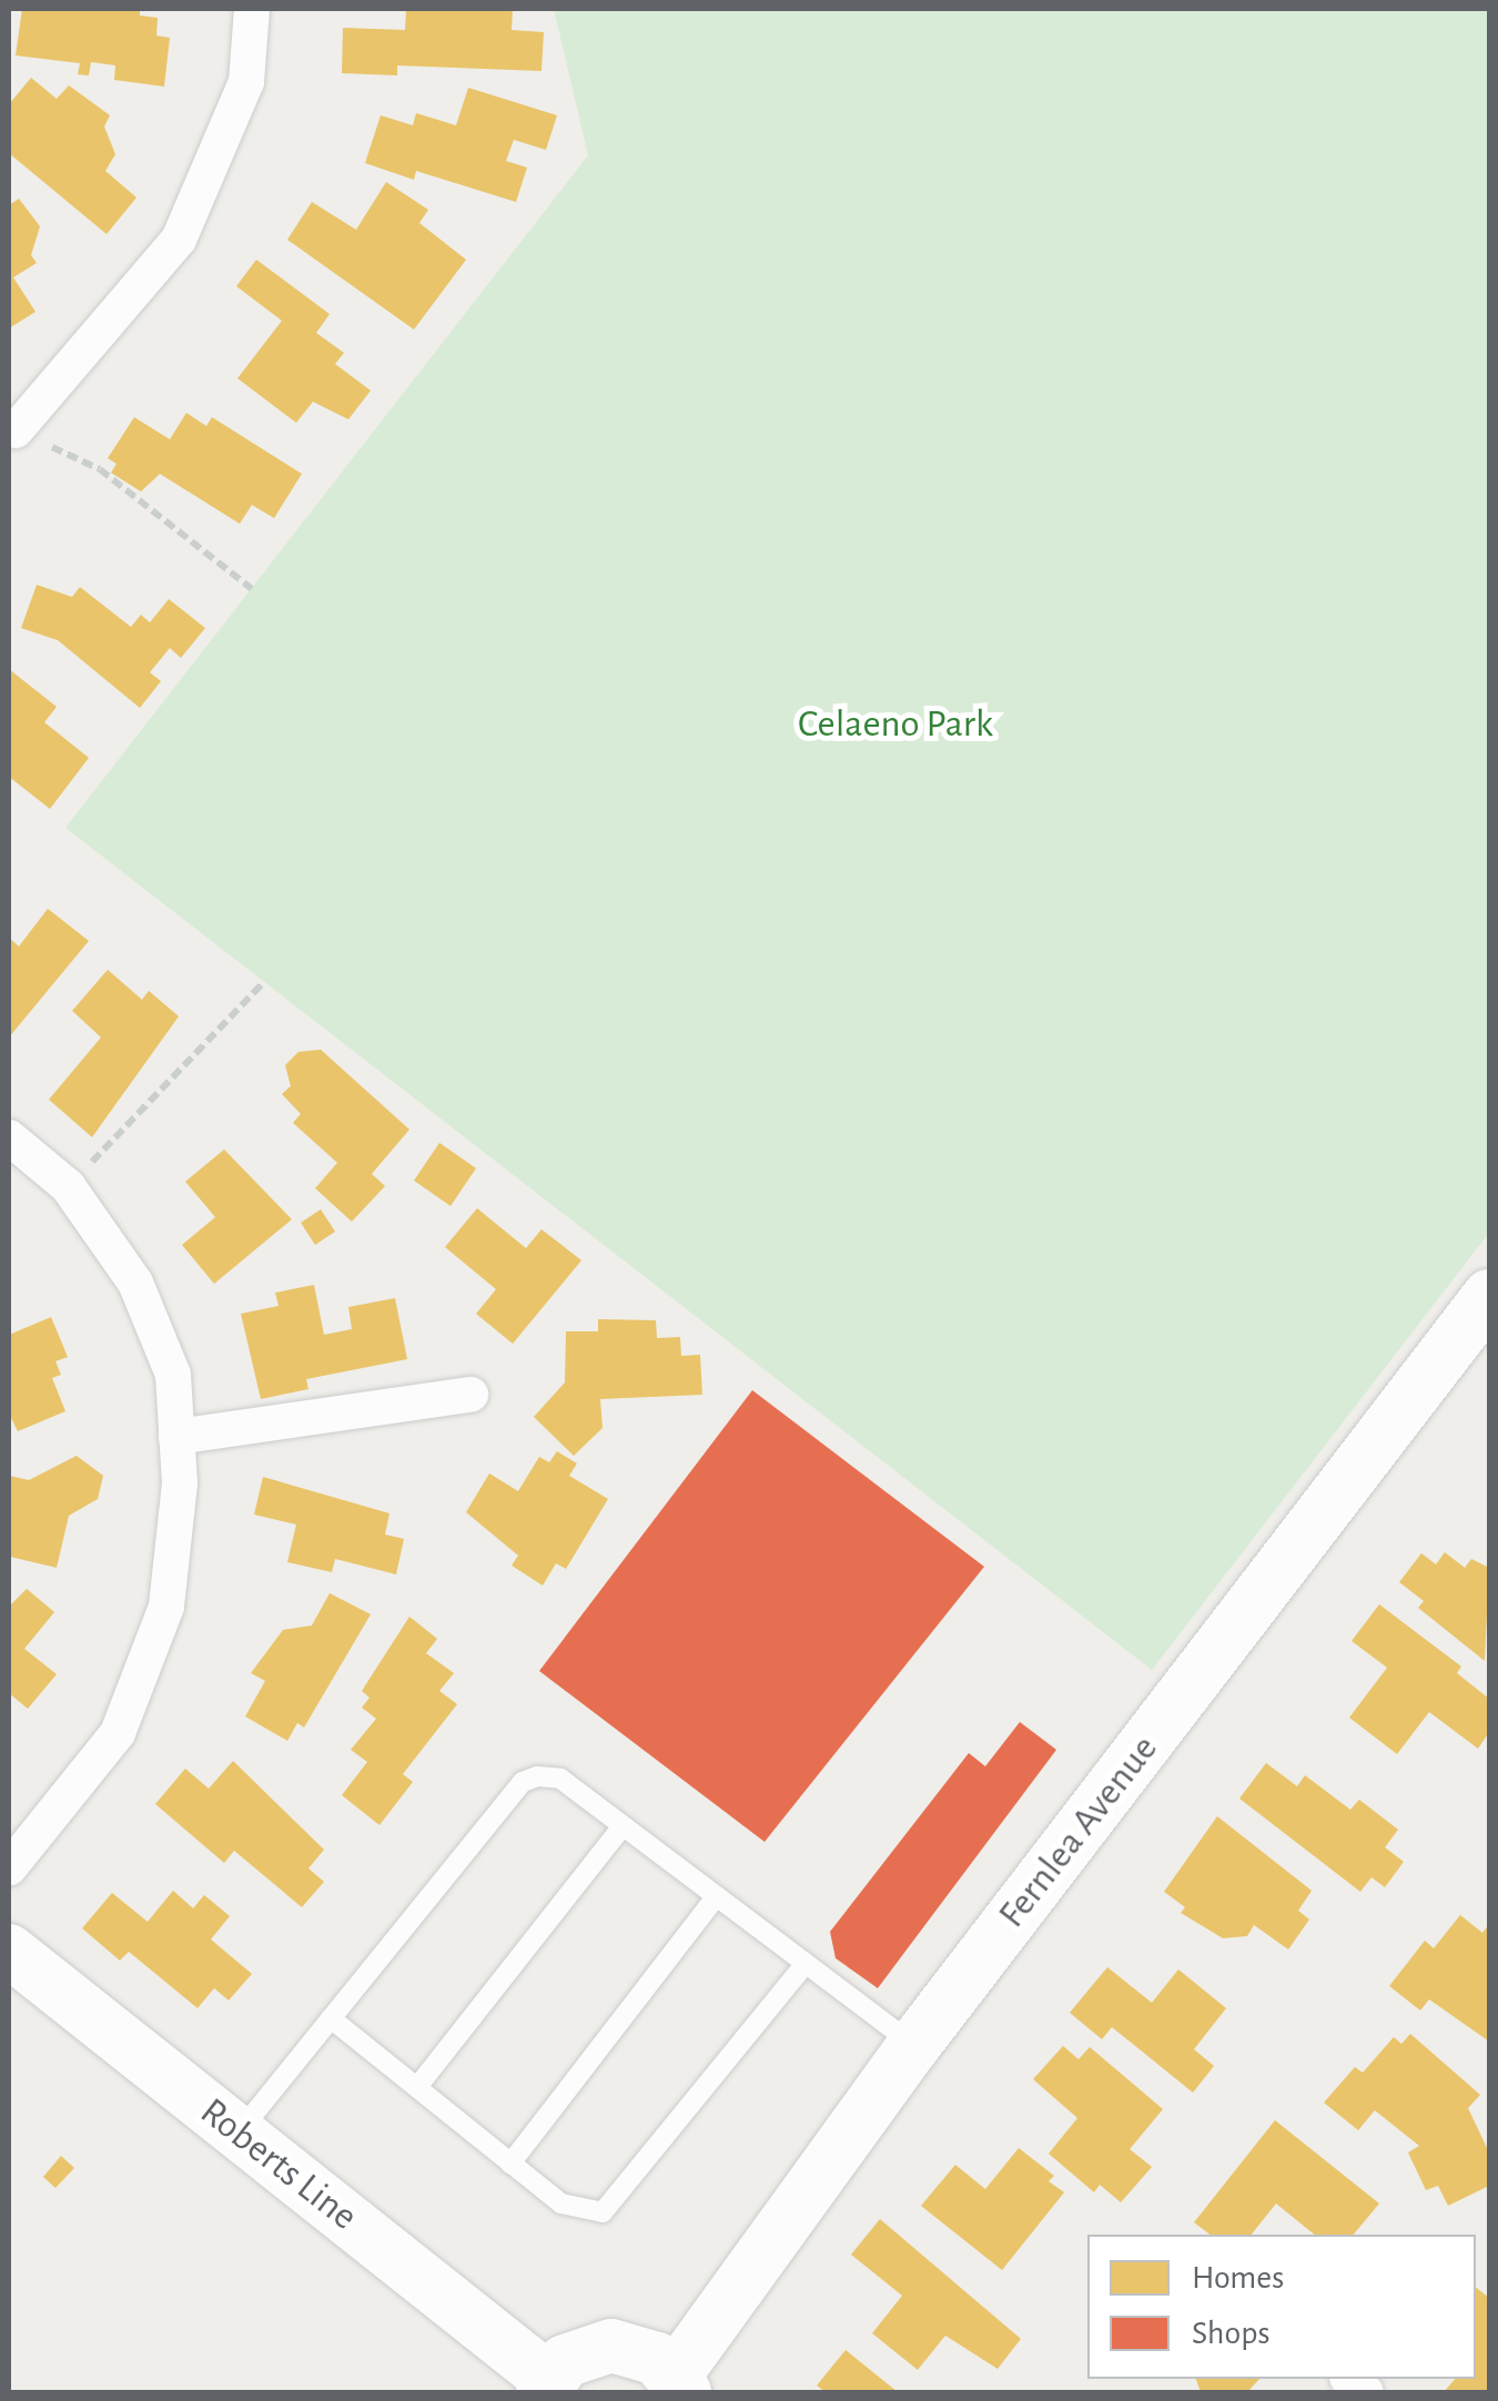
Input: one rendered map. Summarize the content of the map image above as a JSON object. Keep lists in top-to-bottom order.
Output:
{
  "streets": {
    "street": ["Fernlea Avenue", "Roberts Line"]
  },
  "parks": ["Celaeno Park"],
  "legend": ["Homes", "Shops"]
}
